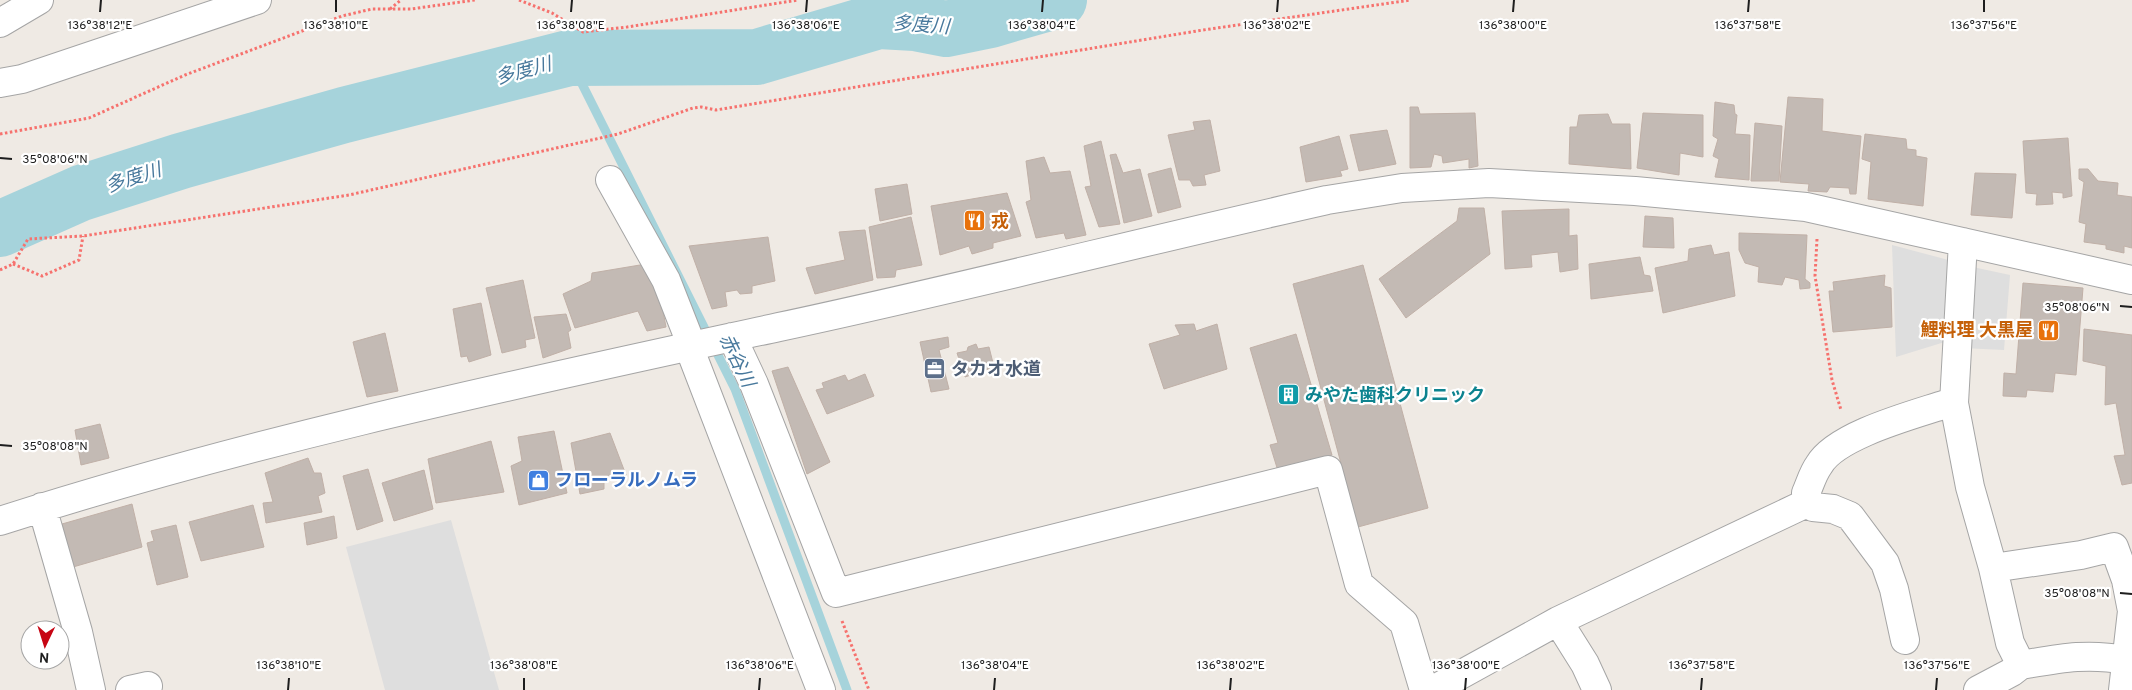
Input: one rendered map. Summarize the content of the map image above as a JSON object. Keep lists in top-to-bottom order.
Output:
{
  "water": ["多度川", "赤谷川"],
  "places": {
    "restaurant": ["戎", "鯉料理 大黒屋"],
    "office": ["タカオ水道"],
    "building": ["みやた歯科クリニック"],
    "shop": ["フローラルノムラ"]
  },
  "north": "bottom",
  "coordinates": [
    "136°38'12\"E",
    "136°38'10\"E",
    "136°38'08\"E",
    "136°38'06\"E",
    "136°38'04\"E",
    "136°38'02\"E",
    "136°38'00\"E",
    "136°37'58\"E",
    "136°37'56\"E",
    "35°08'06\"N",
    "35°08'08\"N"
  ]
}
